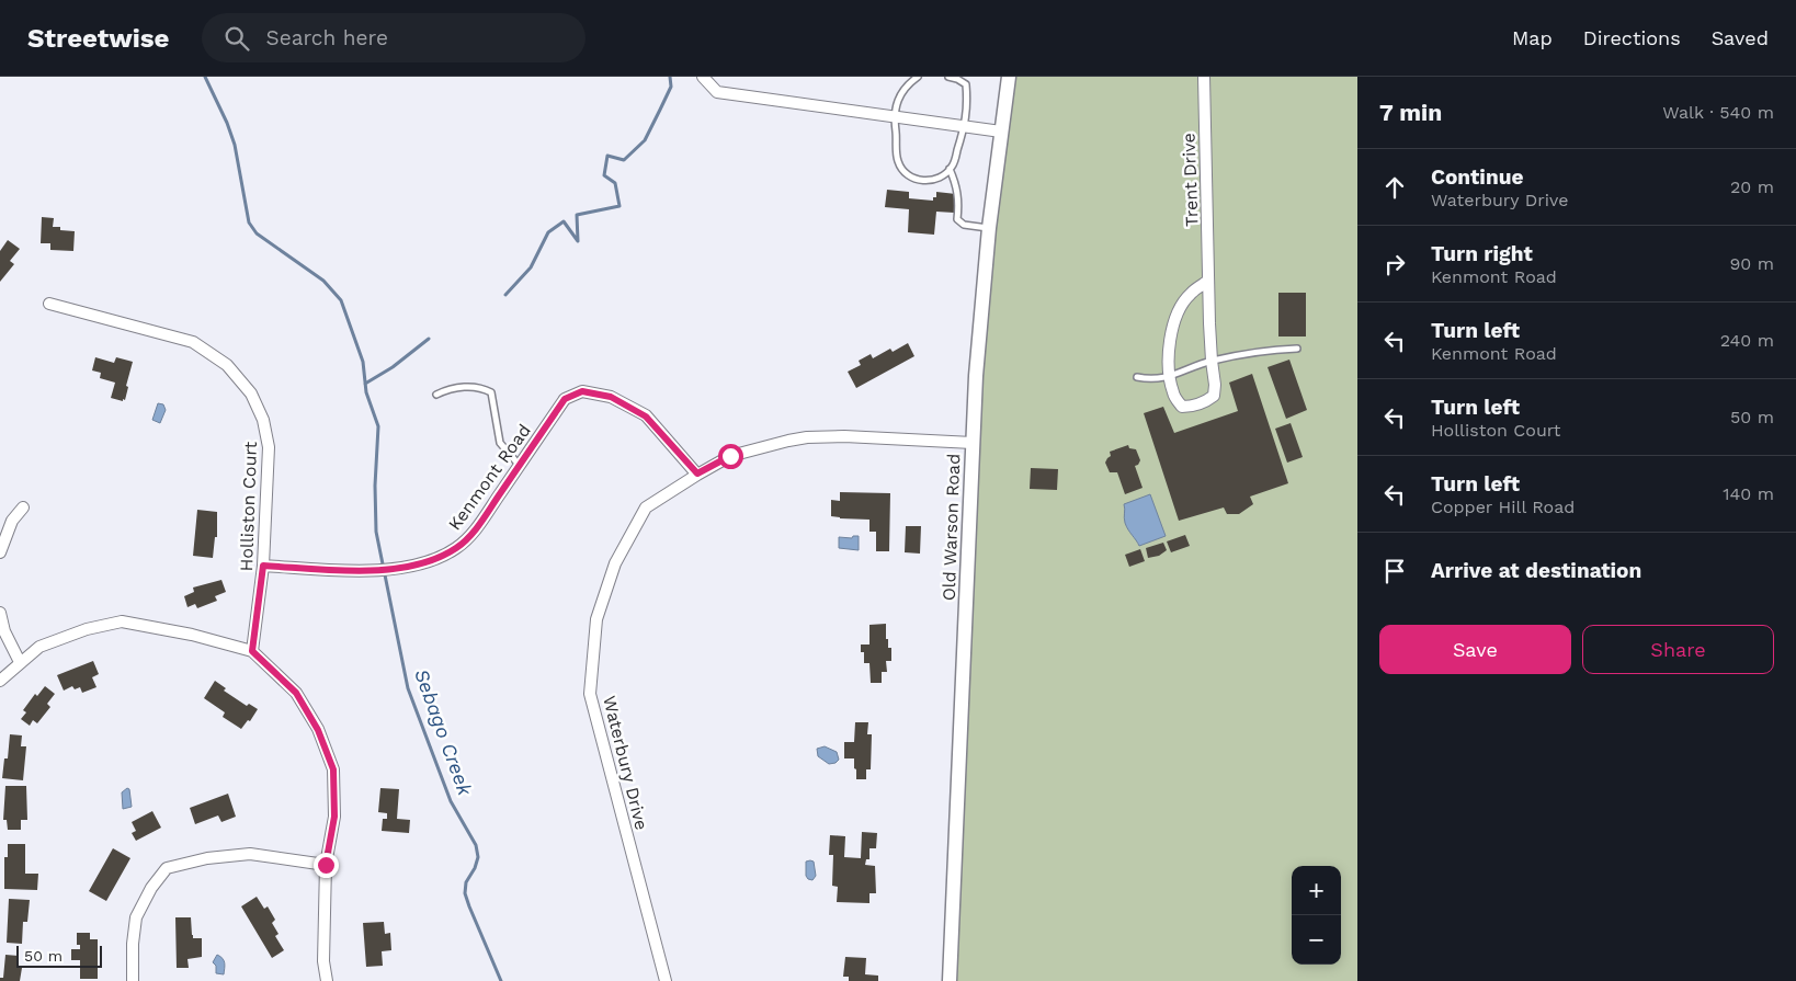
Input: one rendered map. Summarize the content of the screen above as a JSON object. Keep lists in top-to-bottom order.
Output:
{
  "streets": {
    "street": [
      "Trent Drive",
      "Kenmont Road",
      "Holliston Court",
      "Old Warson Road",
      "Waterbury Drive"
    ]
  },
  "crossings": [
    ["Kenmont Road", "Holliston Court"],
    ["Kenmont Road", "Waterbury Drive"],
    ["Old Warson Road", "Waterbury Drive"]
  ],
  "water": ["Sebago Creek"],
  "scale_bar": "50 m",
  "page": {
    "header": "Streetwise",
    "search": "Search here",
    "nav": ["Map", "Directions", "Saved"],
    "heading": ["7 min", "Walk · 540 m"],
    "list": [
      ["Continue", "Waterbury Drive", "20 m"],
      ["Turn right", "Kenmont Road", "90 m"],
      ["Turn left", "Kenmont Road", "240 m"],
      ["Turn left", "Holliston Court", "50 m"],
      ["Turn left", "Copper Hill Road", "140 m"],
      "Arrive at destination"
    ],
    "buttons": ["Save", "Share"],
    "map_buttons": ["+", "−"],
    "scale": "50 m"
  }
}
